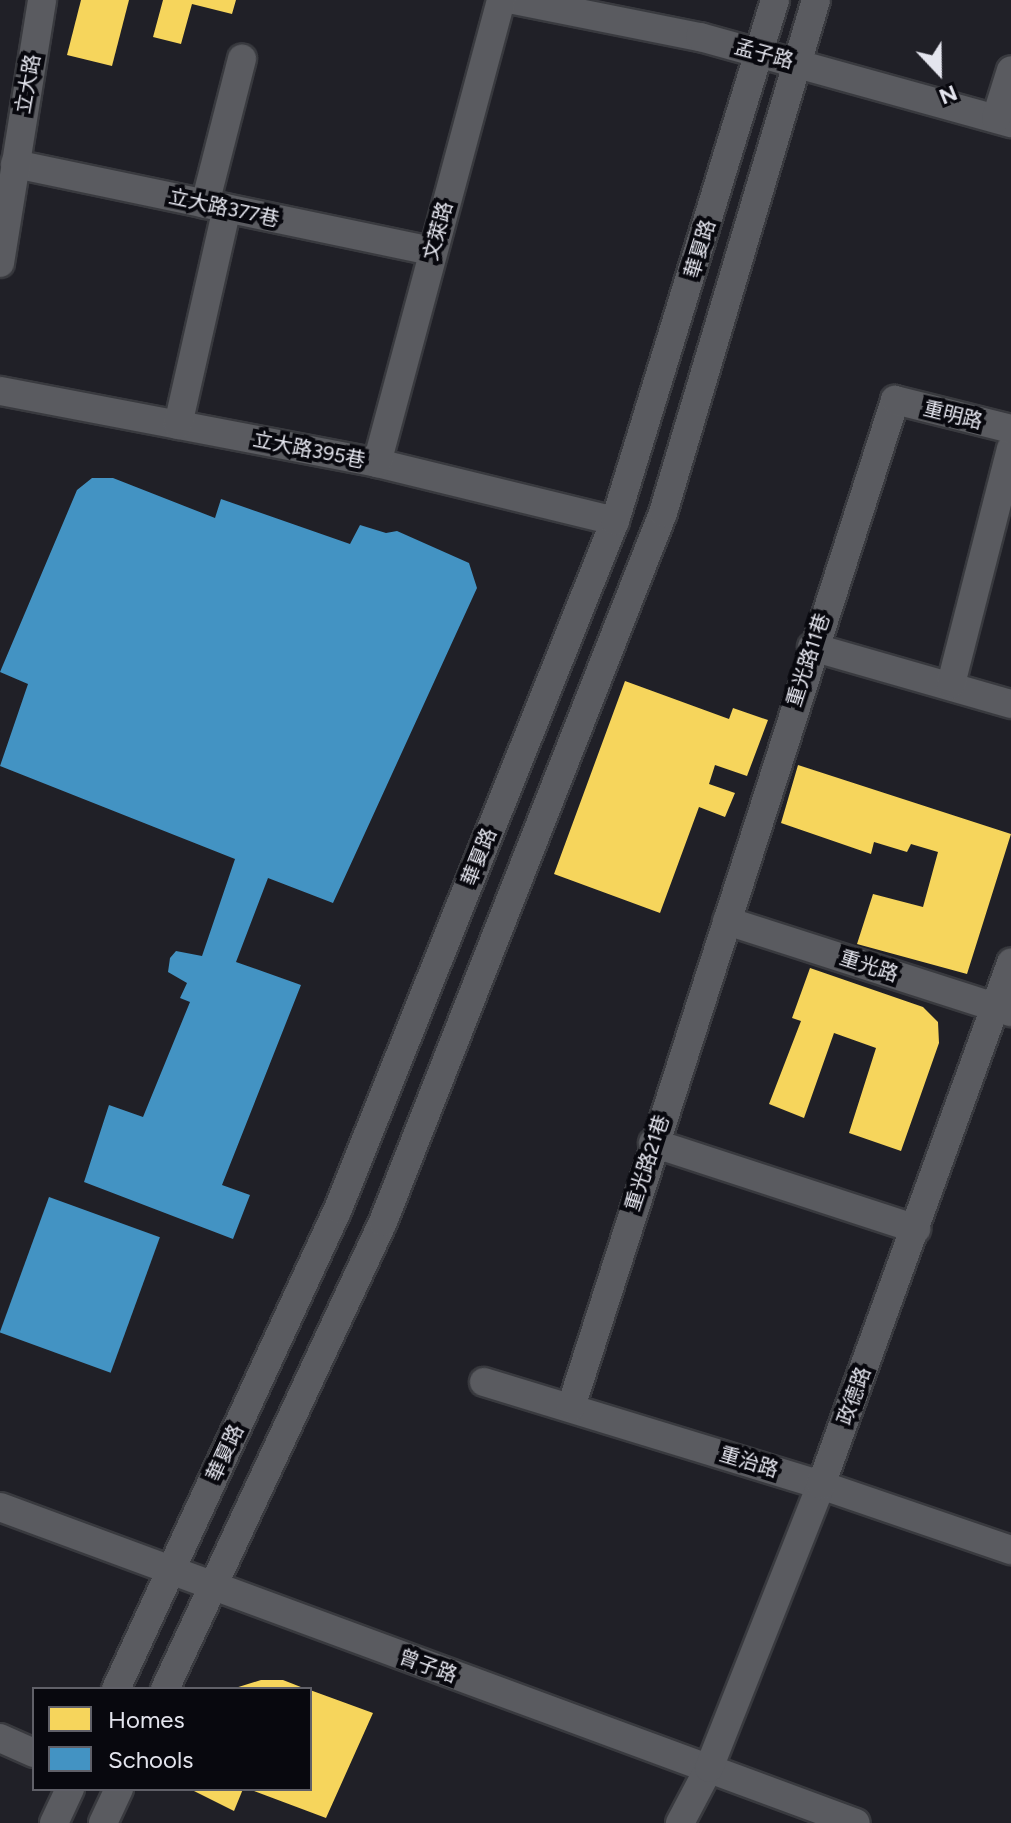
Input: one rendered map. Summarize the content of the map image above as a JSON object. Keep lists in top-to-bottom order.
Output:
{
  "streets": {
    "street": [
      "孟子路",
      "立大路",
      "立大路377巷",
      "文萊路",
      "華夏路",
      "重明路",
      "立大路395巷",
      "重光路11巷",
      "重光路",
      "重光路21巷",
      "政德路",
      "重治路",
      "曾子路"
    ]
  },
  "crossings": [
    ["孟子路", "華夏路"],
    ["立大路", "立大路377巷"],
    ["立大路377巷", "文萊路"],
    ["文萊路", "立大路395巷"],
    ["華夏路", "立大路395巷"],
    ["華夏路", "曾子路"],
    ["重明路", "重光路11巷"],
    ["重光路11巷", "重光路"],
    ["重光路11巷", "重光路21巷"],
    ["重光路", "重光路21巷"],
    ["重光路", "政德路"],
    ["重光路21巷", "重治路"],
    ["政德路", "重治路"],
    ["政德路", "曾子路"]
  ],
  "legend": ["Homes", "Schools"],
  "north": "bottom"
}
